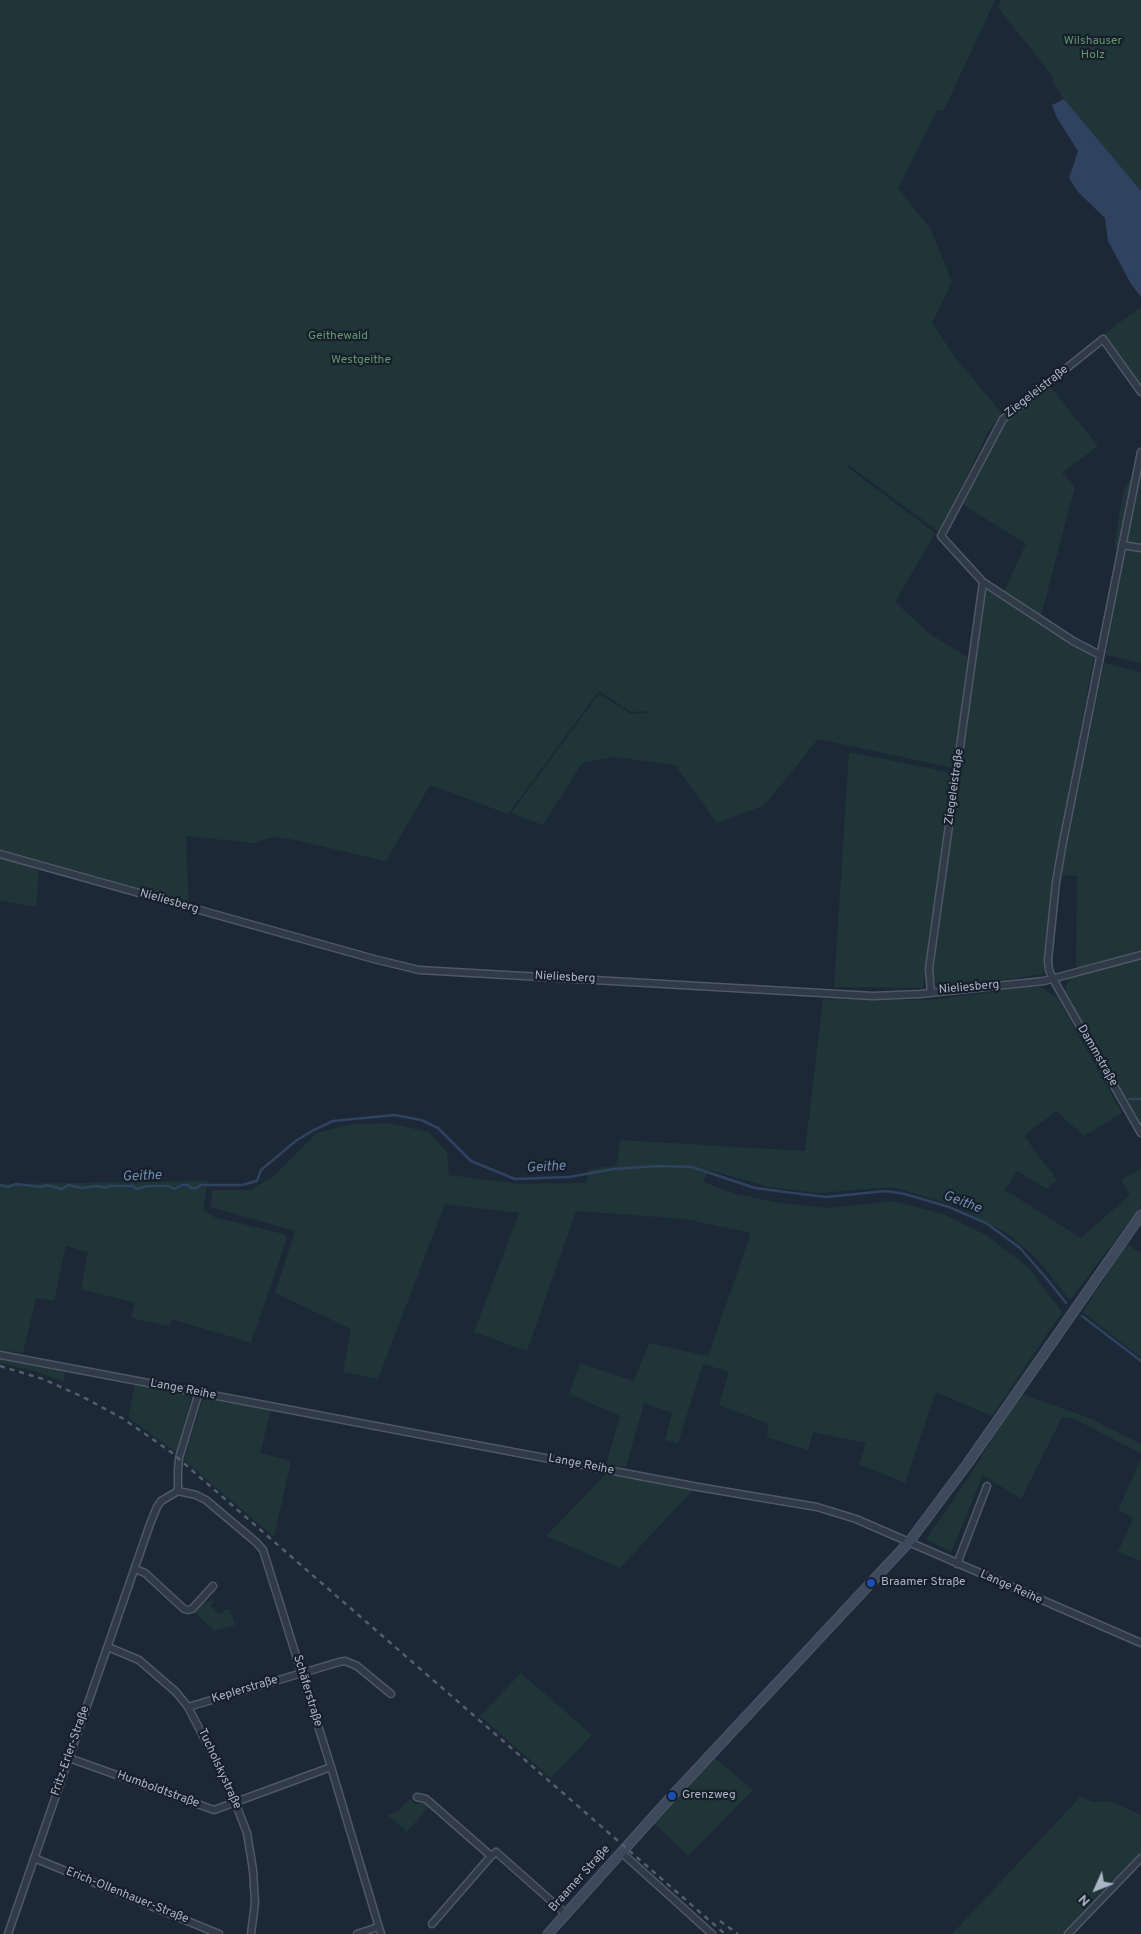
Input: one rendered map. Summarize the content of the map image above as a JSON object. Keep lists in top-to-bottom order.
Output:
{
  "streets": {
    "street": [
      "Ziegeleistraße",
      "Nieliesberg",
      "Dammstraße",
      "Lange Reihe",
      "Keplerstraße",
      "Schäferstraße",
      "Fritz-Erler-Straße",
      "Tucholskystraße",
      "Humboldtstraße",
      "Braamer Straße",
      "Erich-Ollenhauer-Straße"
    ]
  },
  "crossings": [
    ["Ziegeleistraße", "Nieliesberg"],
    ["Nieliesberg", "Dammstraße"],
    ["Lange Reihe", "Braamer Straße"],
    ["Keplerstraße", "Schäferstraße"],
    ["Keplerstraße", "Tucholskystraße"],
    ["Schäferstraße", "Fritz-Erler-Straße"],
    ["Schäferstraße", "Humboldtstraße"],
    ["Fritz-Erler-Straße", "Tucholskystraße"],
    ["Fritz-Erler-Straße", "Humboldtstraße"],
    ["Fritz-Erler-Straße", "Erich-Ollenhauer-Straße"],
    ["Tucholskystraße", "Humboldtstraße"]
  ],
  "water": ["Geithe"],
  "parks": ["Wilshauser Holz", "Geithewald", "Westgeithe"],
  "places": ["Braamer Straße", "Grenzweg"],
  "north": "bottom left"
}
